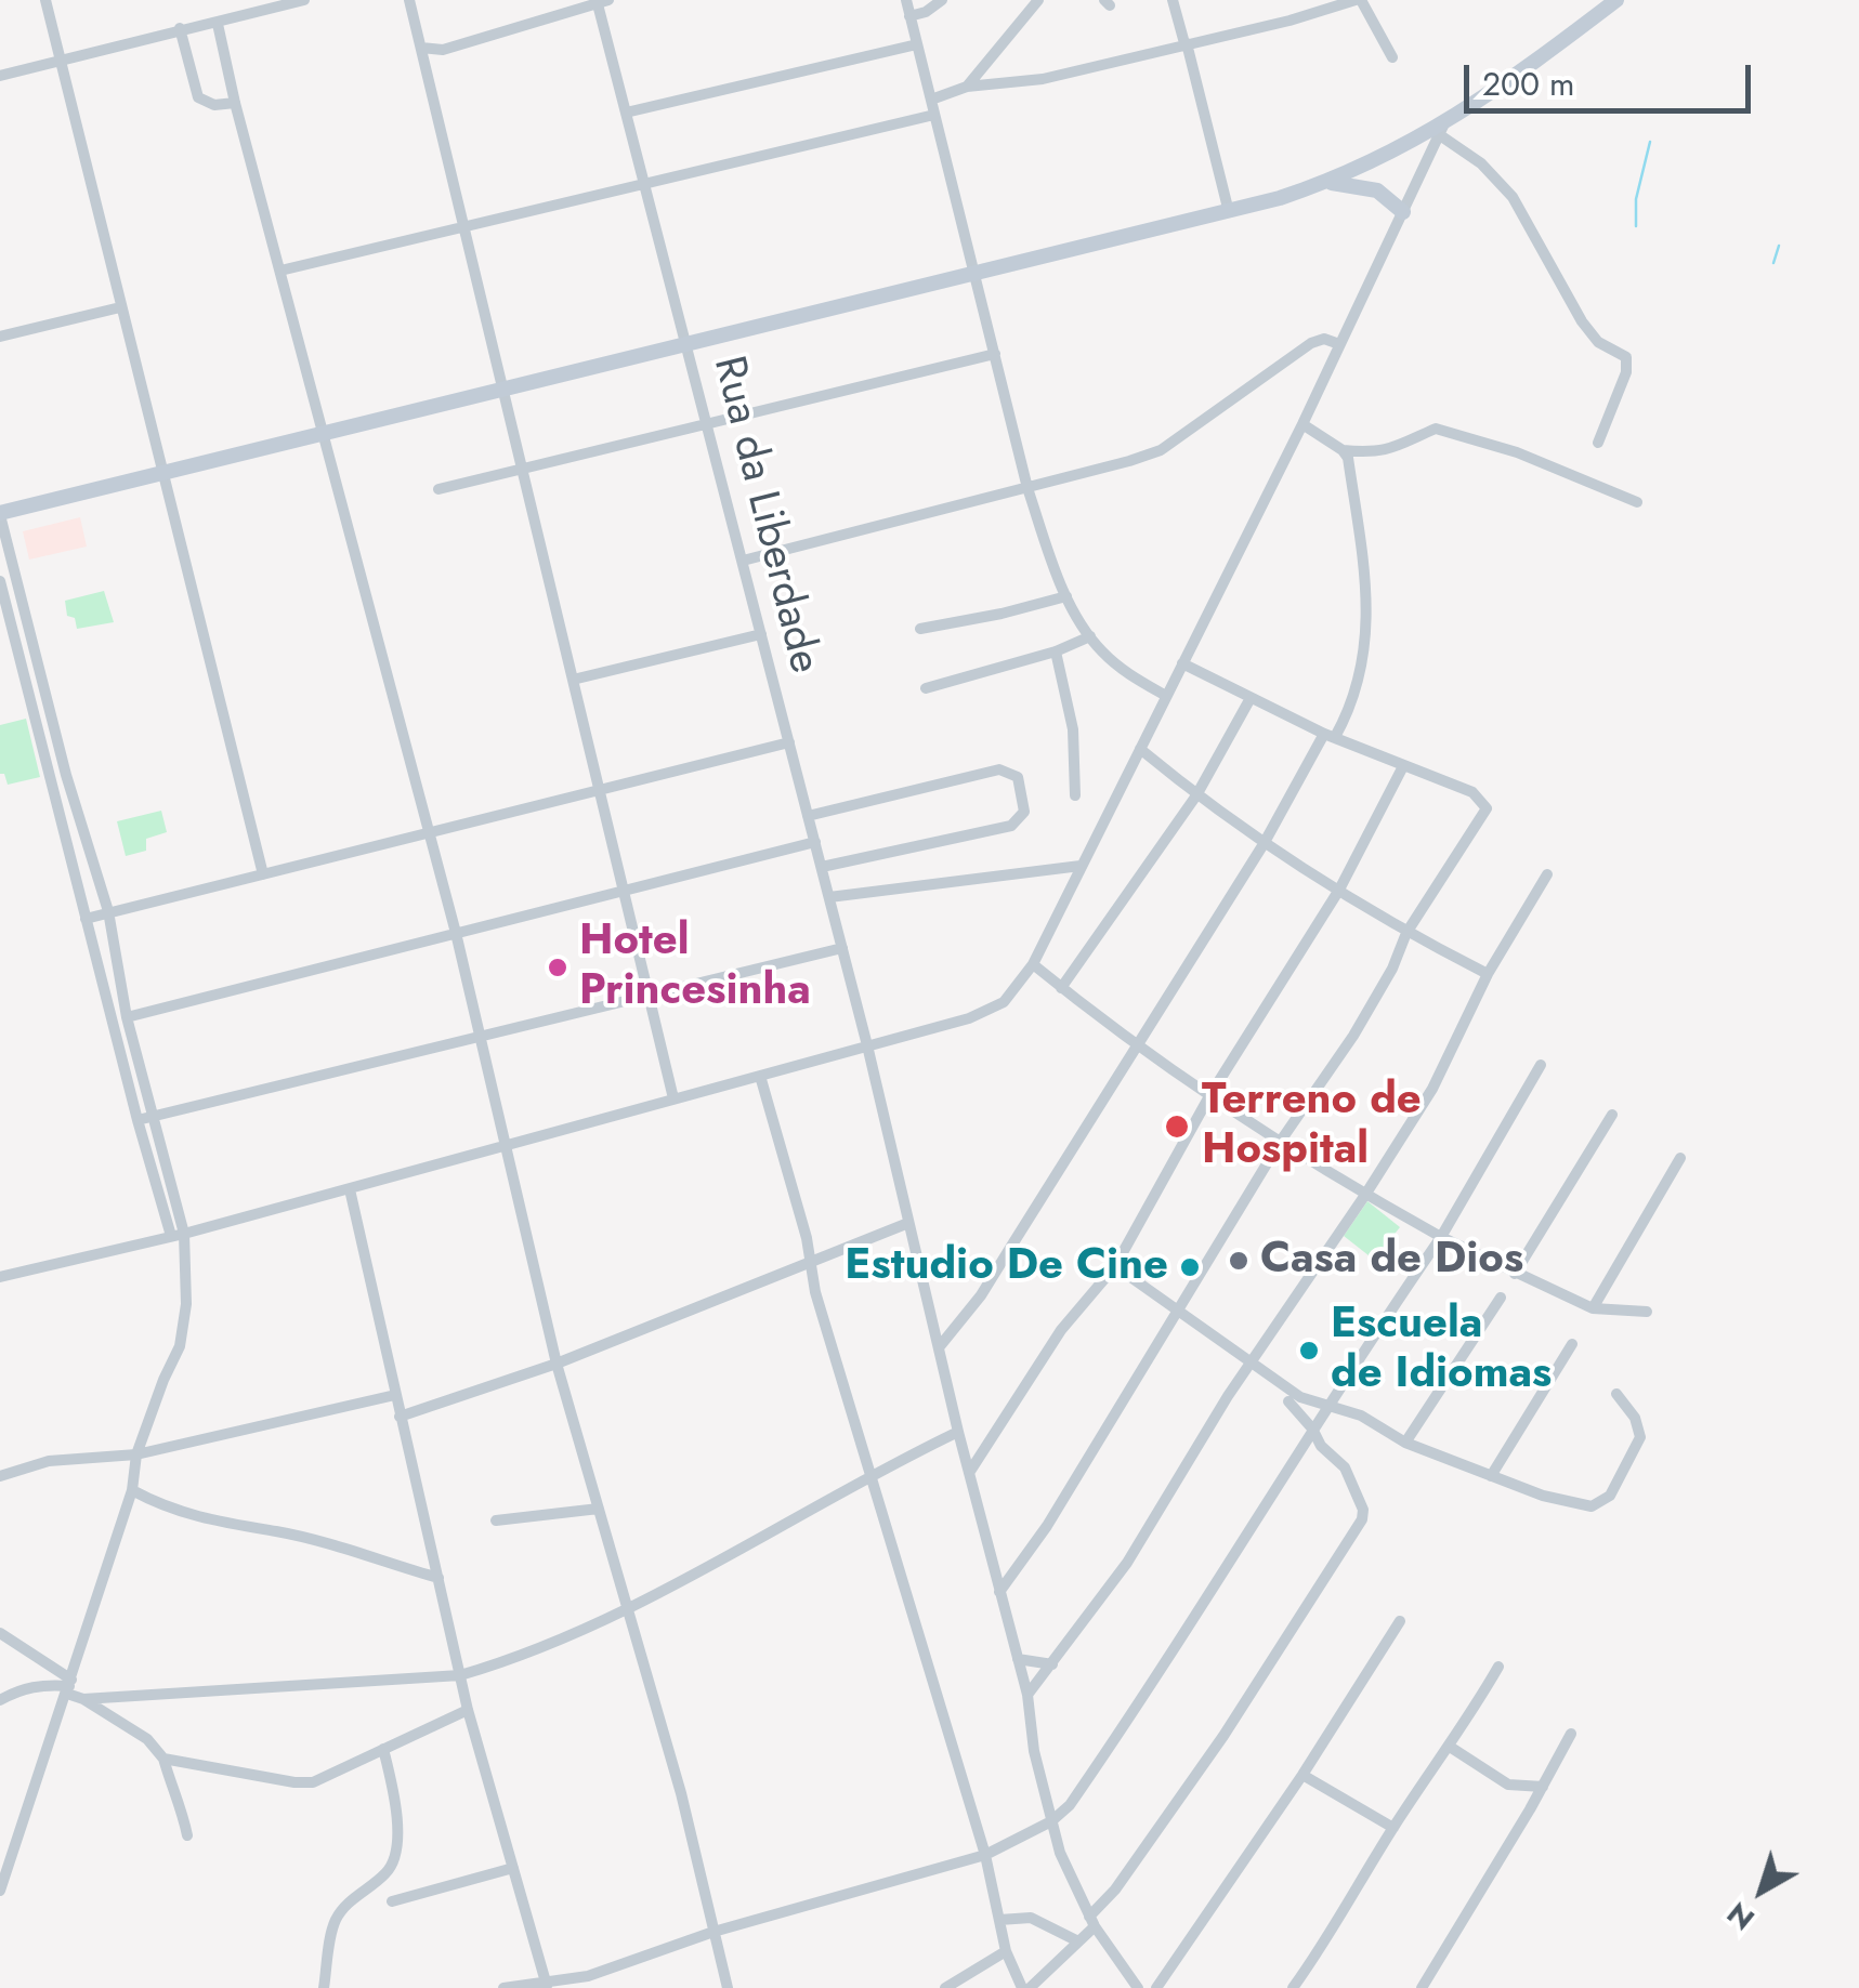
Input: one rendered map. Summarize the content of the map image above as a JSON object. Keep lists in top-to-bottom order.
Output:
{
  "streets": {
    "street": ["Rua da Liberdade"]
  },
  "places": [
    "Hotel Princesinha",
    "Terreno de Hospital",
    "Casa de Dios",
    "Estudio De Cine",
    "Escuela de Idiomas"
  ],
  "scale_bar": "200 m",
  "north": "bottom left"
}
